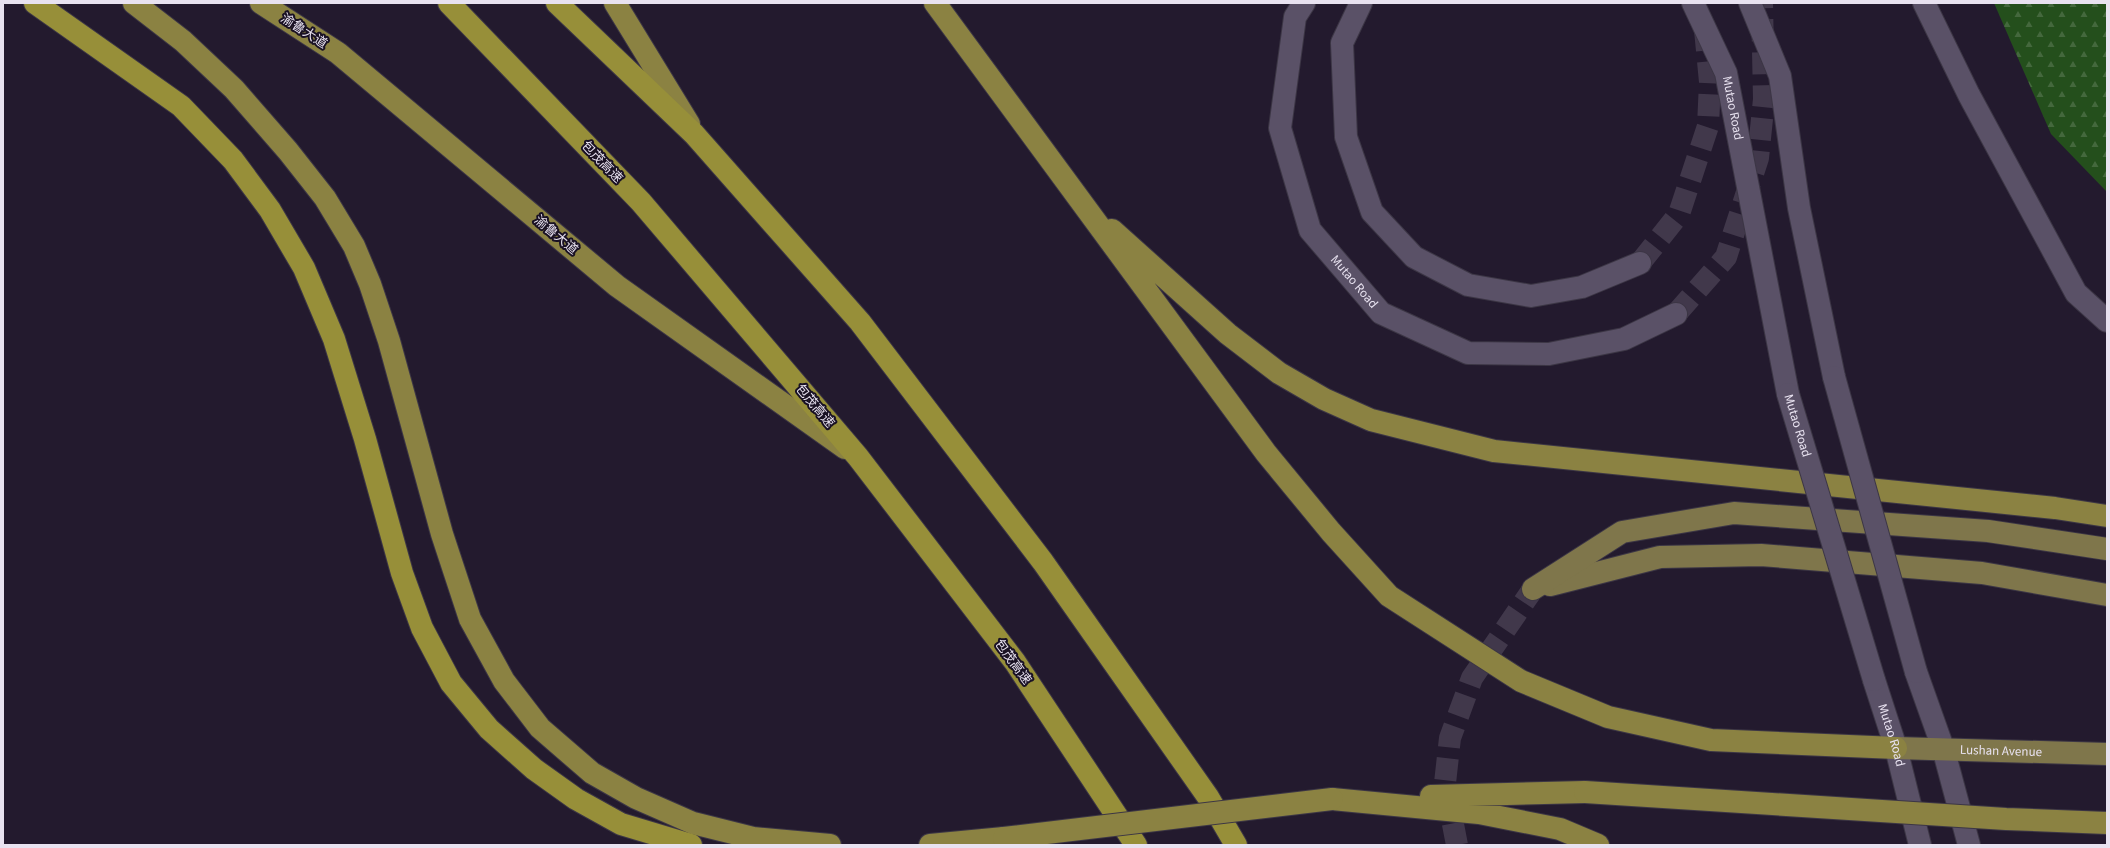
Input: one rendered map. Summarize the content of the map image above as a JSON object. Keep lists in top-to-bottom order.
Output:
{
  "streets": {
    "highway": ["渝鲁大道", "包茂高速"],
    "main road": ["Lushan Avenue"],
    "street": ["Mutao Road"]
  },
  "crossings": [
    ["渝鲁大道", "包茂高速"],
    ["Mutao Road", "Lushan Avenue"]
  ]
}
